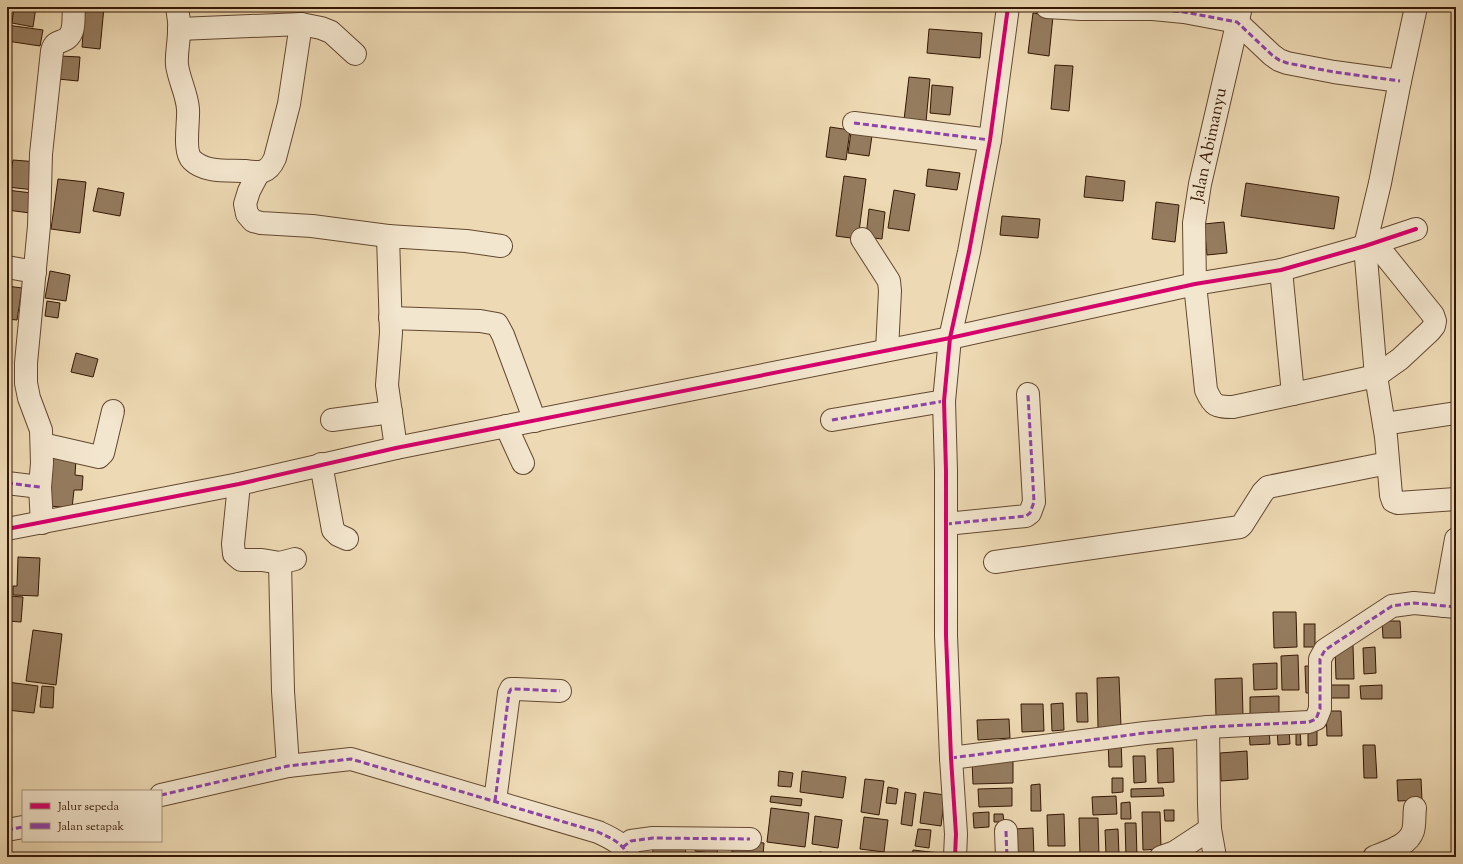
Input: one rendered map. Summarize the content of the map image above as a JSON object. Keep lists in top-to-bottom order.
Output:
{
  "streets": {
    "street": ["Jalan Abimanyu"]
  },
  "legend": ["Jalur sepeda", "Jalan setapak"]
}
